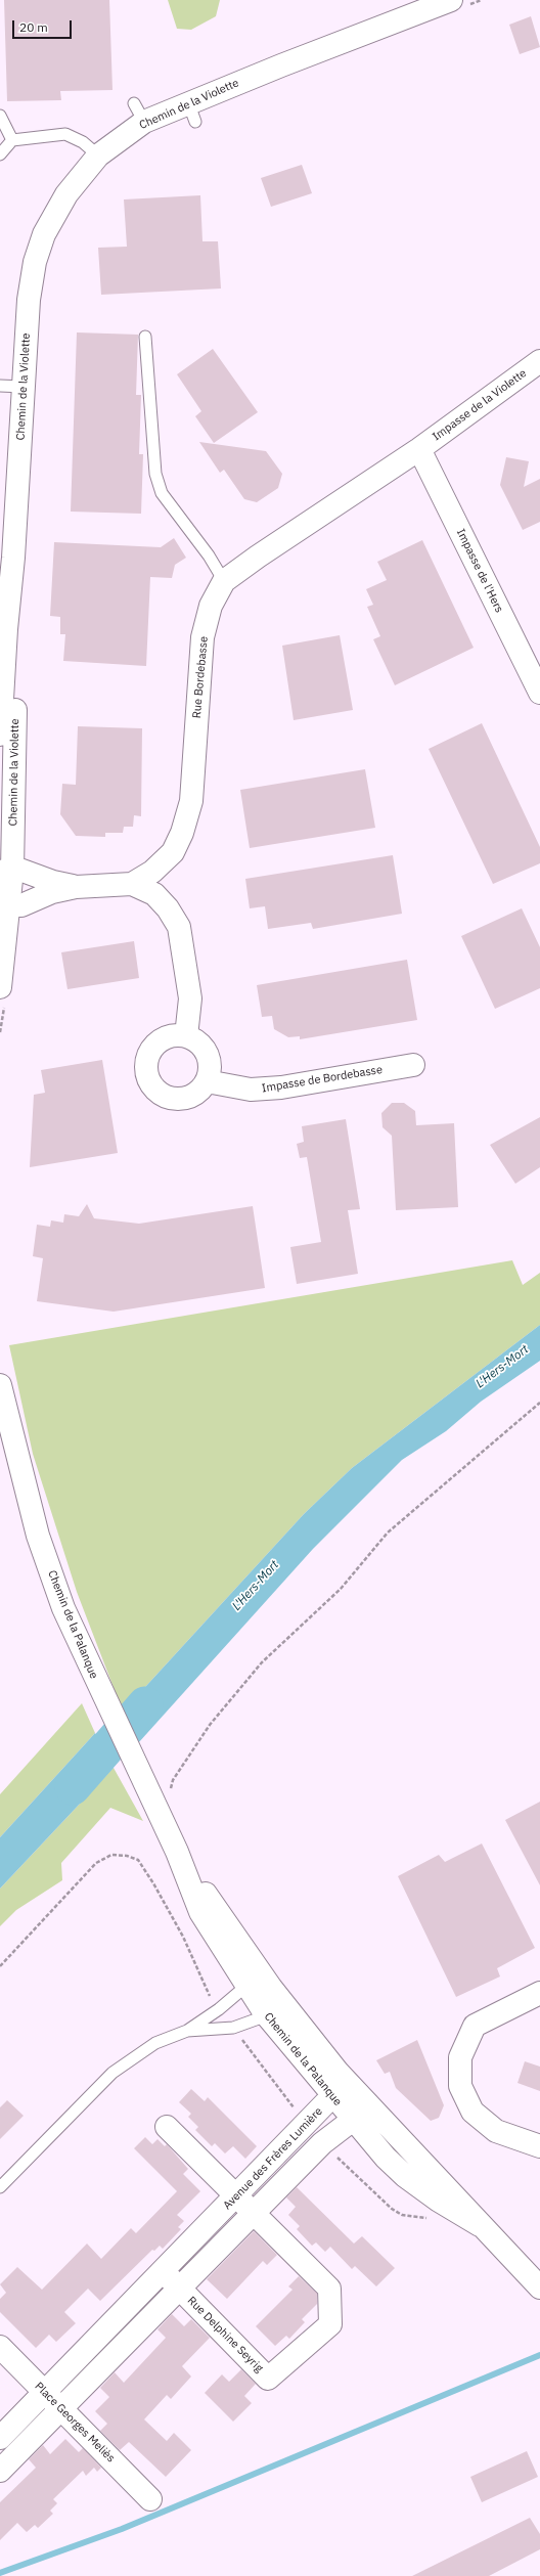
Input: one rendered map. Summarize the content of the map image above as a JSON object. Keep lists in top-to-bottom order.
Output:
{
  "streets": {
    "street": [
      "Chemin de la Violette",
      "Impasse de la Violette",
      "Impasse de l'Hers",
      "Rue Bordebasse",
      "Impasse de Bordebasse",
      "Chemin de la Palanque",
      "Avenue des Frères Lumière",
      "Rue Delphine Seyrig",
      "Place Georges Meliès"
    ]
  },
  "crossings": [
    ["Chemin de la Violette", "Rue Bordebasse"],
    ["Impasse de la Violette", "Impasse de l'Hers"],
    ["Impasse de la Violette", "Rue Bordebasse"],
    ["Impasse de l'Hers", "Rue Bordebasse"],
    ["Chemin de la Palanque", "Avenue des Frères Lumière"],
    ["Avenue des Frères Lumière", "Rue Delphine Seyrig"],
    ["Avenue des Frères Lumière", "Place Georges Meliès"]
  ],
  "water": ["L'Hers-Mort"],
  "scale_bar": "20 m"
}
